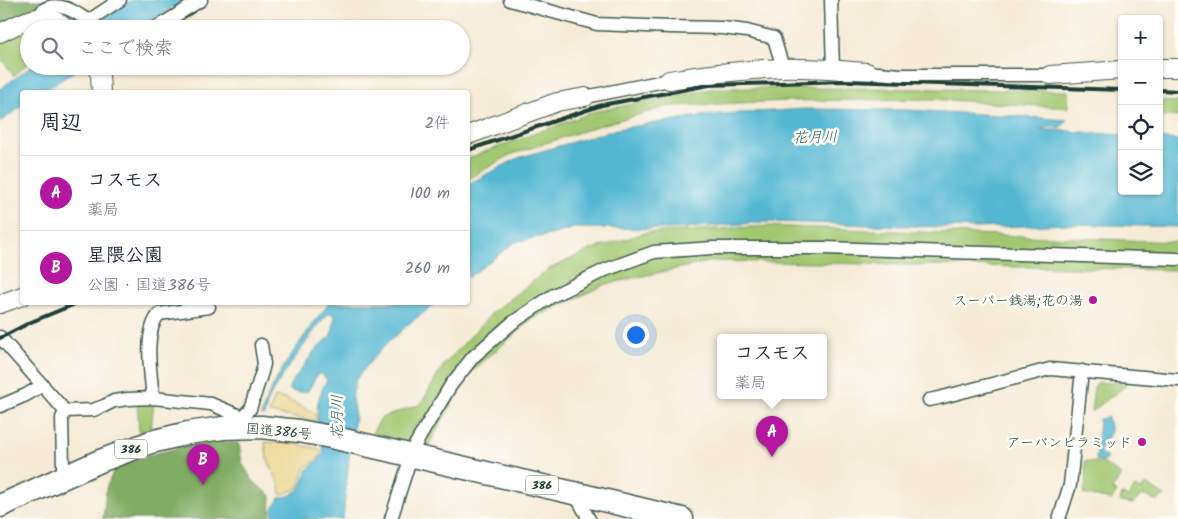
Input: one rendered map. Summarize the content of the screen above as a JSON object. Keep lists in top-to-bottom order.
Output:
{
  "streets": {
    "highway": ["国道386号", "386"]
  },
  "water": ["花月川"],
  "places": ["スーパー銭湯;花の湯", "アーバンピラミッド"],
  "page": {
    "map_buttons": ["+", "−"],
    "search": "ここで検索",
    "heading": ["周辺", "2件"],
    "list": [
      {
        "mark": "A",
        "name": "コスモス",
        "note": "薬局",
        "value": "100 m"
      },
      {
        "mark": "B",
        "name": "星隈公園",
        "note": "公園 · 国道386号",
        "value": "260 m"
      }
    ],
    "popup": ["コスモス", "薬局"],
    "pins": ["A", "B"]
  }
}
